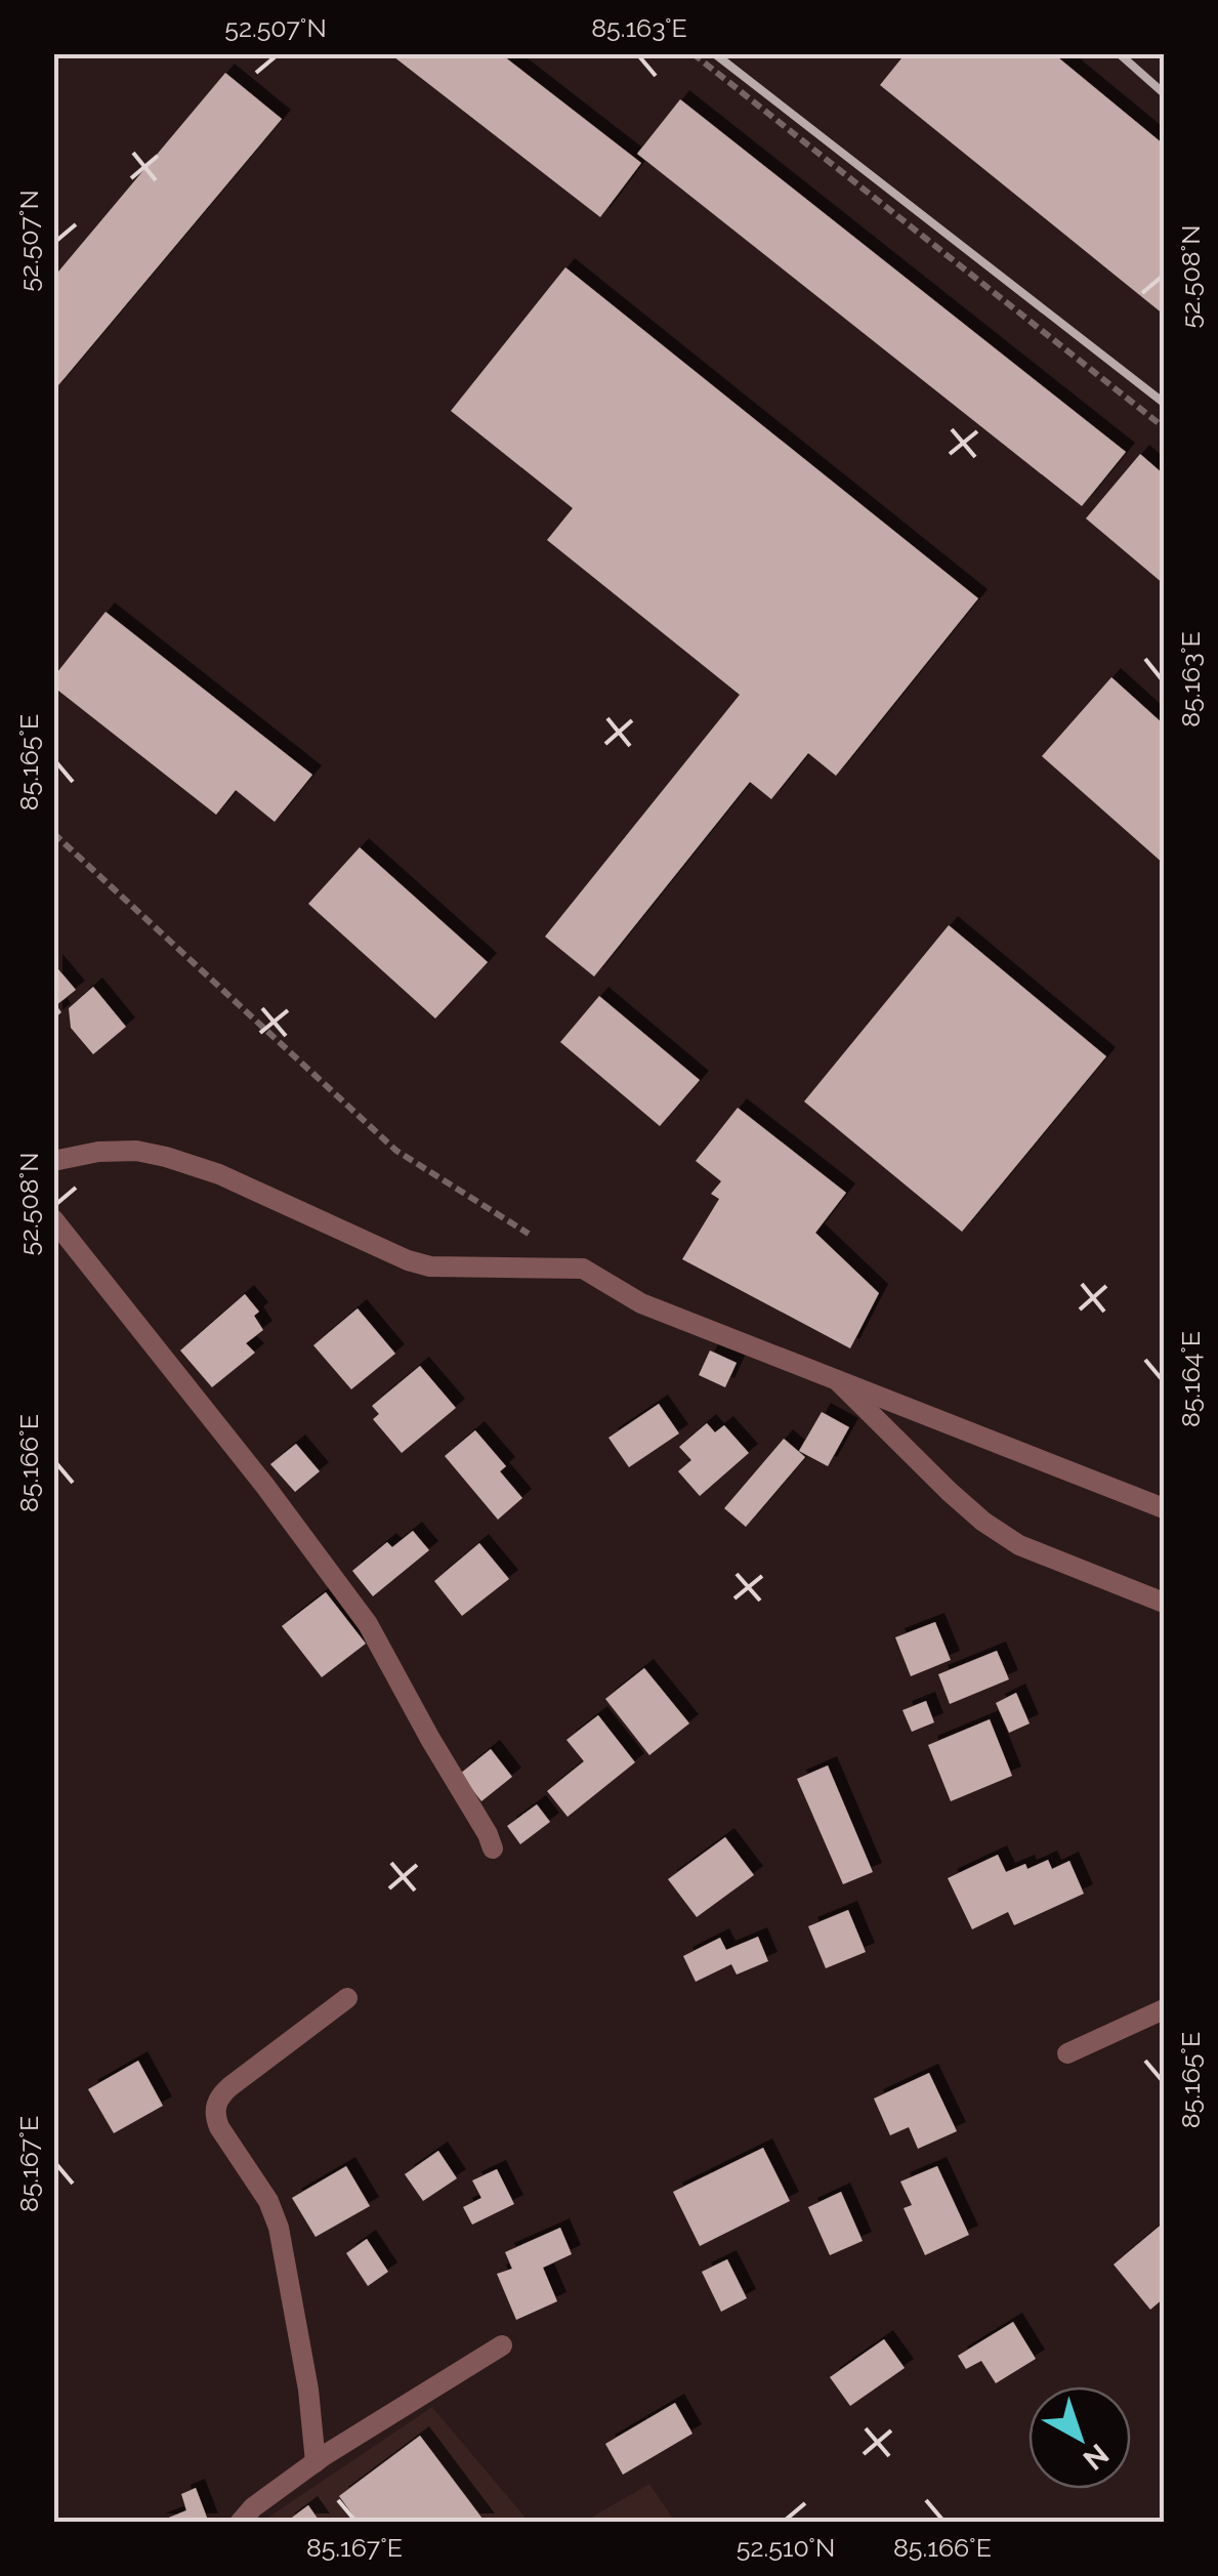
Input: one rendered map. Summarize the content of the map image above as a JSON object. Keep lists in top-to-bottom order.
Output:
{
  "north": "bottom right",
  "coordinates": [
    "52.507°N",
    "85.163°E",
    "52.508°N",
    "85.165°E",
    "85.164°E",
    "85.166°E",
    "85.167°E",
    "52.510°N"
  ]
}
